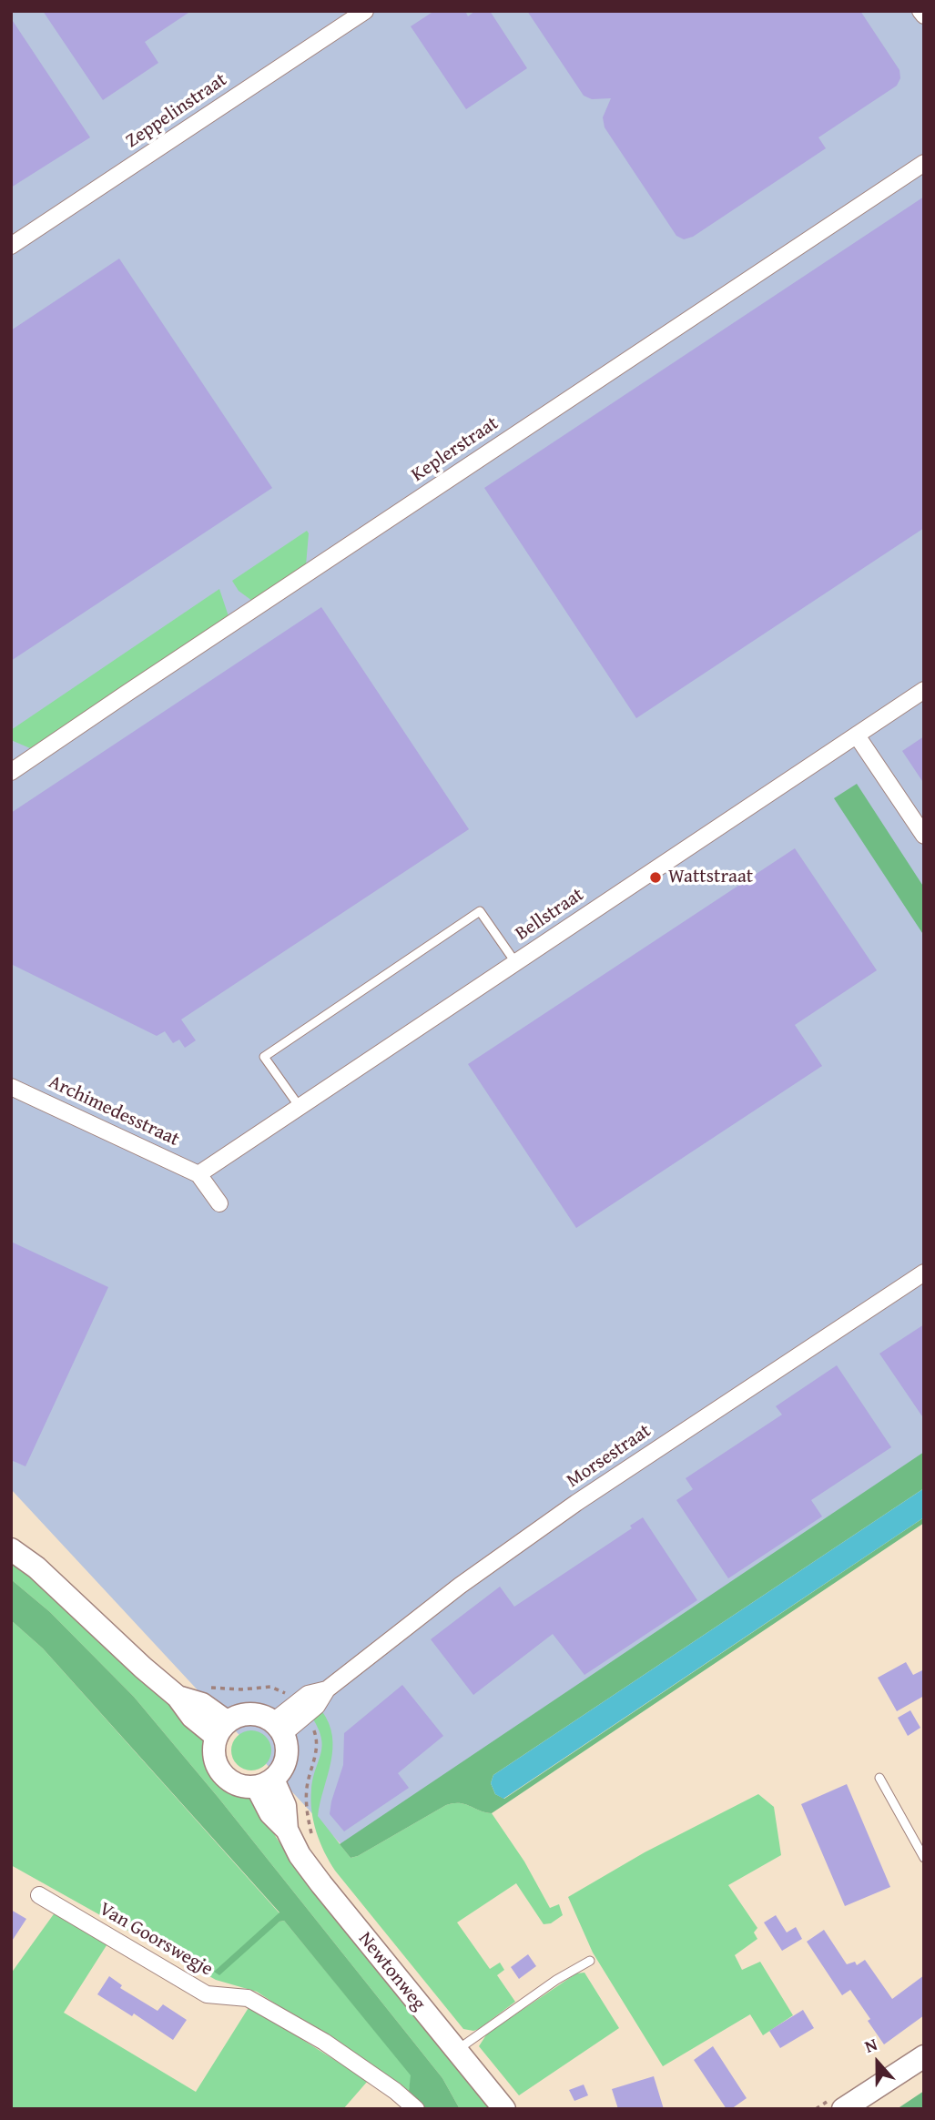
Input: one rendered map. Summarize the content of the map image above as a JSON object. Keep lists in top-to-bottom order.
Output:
{
  "streets": {
    "main road": ["Newtonweg"],
    "street": [
      "Zeppelinstraat",
      "Keplerstraat",
      "Bellstraat",
      "Archimedesstraat",
      "Morsestraat",
      "Van Goorswegje"
    ]
  },
  "crossings": [
    ["Bellstraat", "Archimedesstraat"],
    ["Morsestraat", "Newtonweg"]
  ],
  "places": ["Wattstraat"],
  "north": "top"
}
